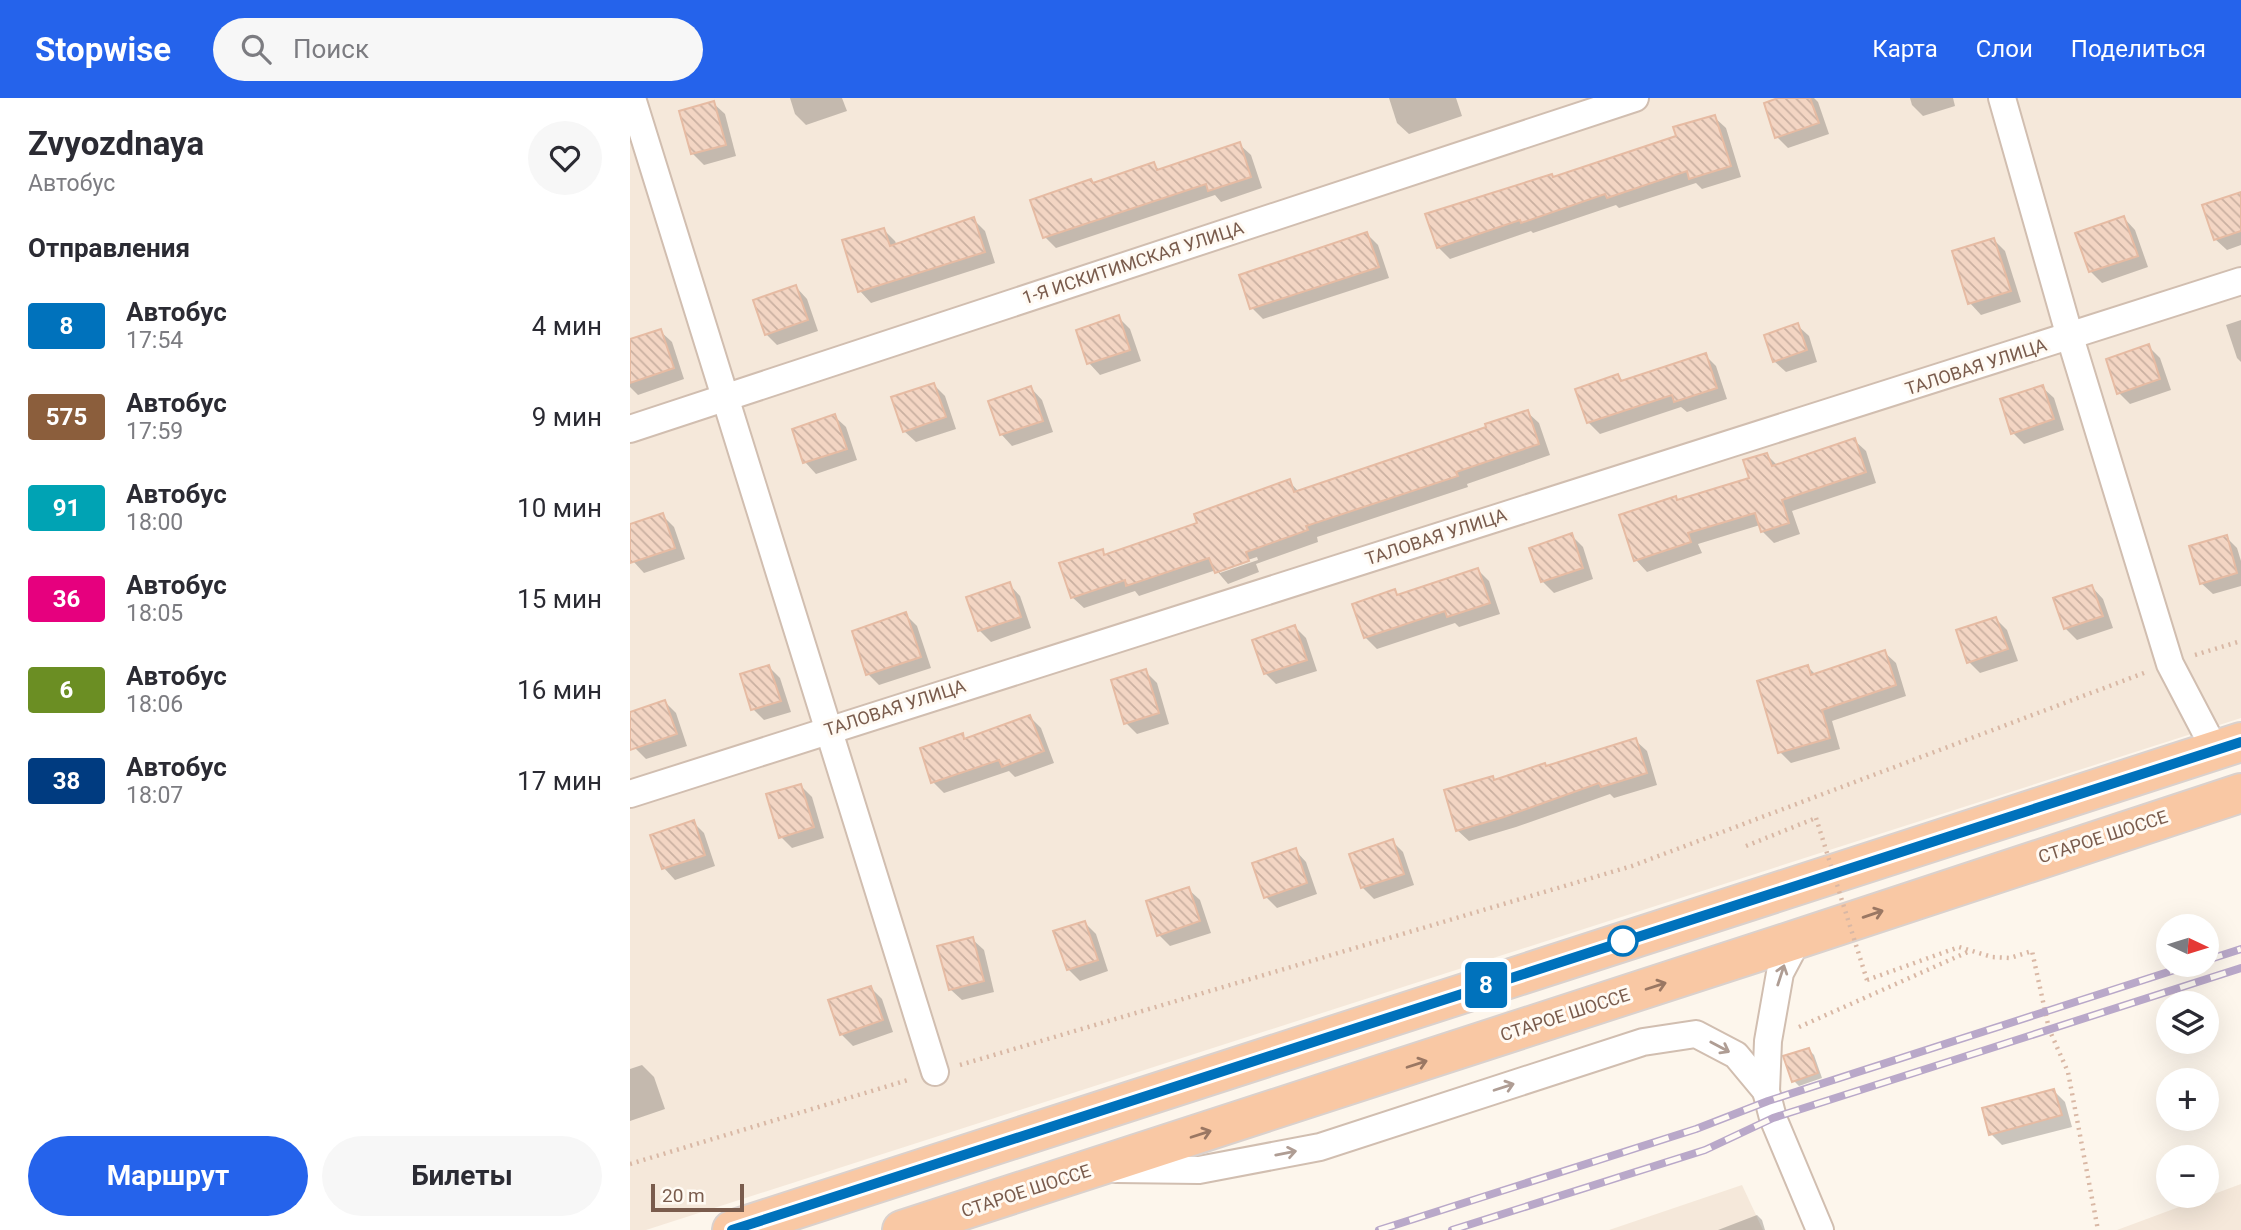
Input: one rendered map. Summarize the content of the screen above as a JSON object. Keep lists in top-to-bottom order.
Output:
{
  "streets": {
    "highway": ["СТАРОЕ ШОССЕ"],
    "street": ["1-Я ИСКИТИМСКАЯ УЛИЦА", "ТАЛОВАЯ УЛИЦА"]
  },
  "lines": ["bus line 8"],
  "scale_bar": "20 m",
  "north": "right",
  "page": {
    "header": "Stopwise",
    "search": "Поиск",
    "nav": ["Карта", "Слои", "Поделиться"],
    "heading": [
      ["Zvyozdnaya", "Автобус"],
      "Отправления"
    ],
    "on_map": "8",
    "list": [
      {
        "mark": "8",
        "name": "Автобус",
        "note": "17:54",
        "value": "4 мин"
      },
      {
        "mark": "575",
        "name": "Автобус",
        "note": "17:59",
        "value": "9 мин"
      },
      {
        "mark": "91",
        "name": "Автобус",
        "note": "18:00",
        "value": "10 мин"
      },
      {
        "mark": "36",
        "name": "Автобус",
        "note": "18:05",
        "value": "15 мин"
      },
      {
        "mark": "6",
        "name": "Автобус",
        "note": "18:06",
        "value": "16 мин"
      },
      {
        "mark": "38",
        "name": "Автобус",
        "note": "18:07",
        "value": "17 мин"
      }
    ],
    "map_buttons": ["+", "−"],
    "buttons": ["Маршрут", "Билеты"],
    "scale": "20 m"
  }
}
